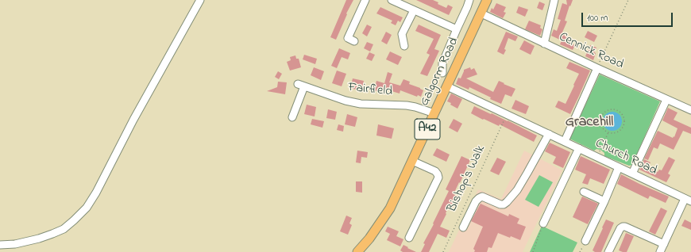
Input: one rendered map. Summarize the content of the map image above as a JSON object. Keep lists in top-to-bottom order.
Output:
{
  "streets": {
    "main road": ["Galgorm Road", "A42"],
    "street": ["Cennick Road", "Fairfield", "Church Road"],
    "path": ["Bishop's Walk"]
  },
  "crossings": [
    ["Cennick Road", "Galgorm Road"],
    ["Galgorm Road", "Fairfield"],
    ["Galgorm Road", "Church Road"],
    ["Church Road", "Bishop's Walk"]
  ],
  "districts": ["Gracehill"],
  "scale_bar": "100 m"
}
